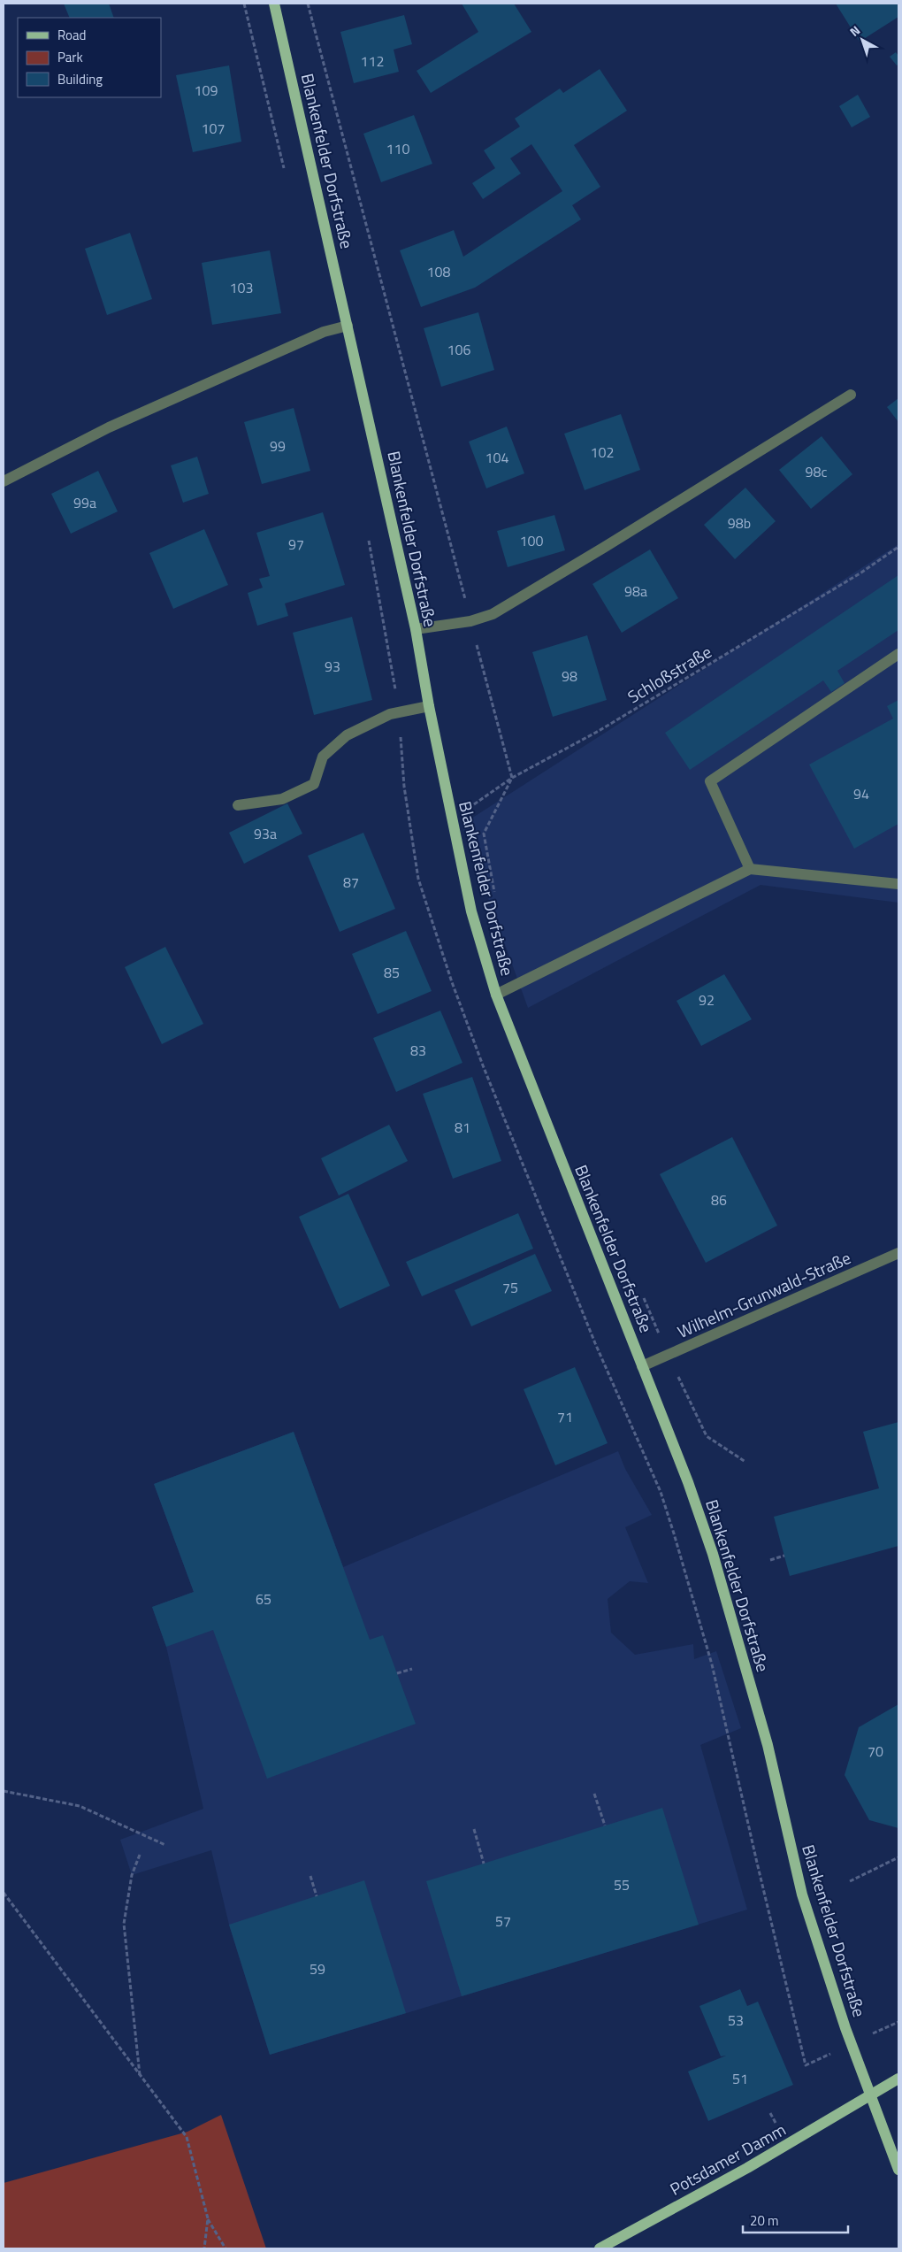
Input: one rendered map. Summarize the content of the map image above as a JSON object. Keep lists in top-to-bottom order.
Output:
{
  "streets": {
    "main road": ["Blankenfelder Dorfstraße", "Potsdamer Damm"],
    "street": ["Wilhelm-Grunwald-Straße"],
    "path": ["Schloßstraße"]
  },
  "crossings": [
    ["Blankenfelder Dorfstraße", "Schloßstraße"],
    ["Blankenfelder Dorfstraße", "Wilhelm-Grunwald-Straße"],
    ["Blankenfelder Dorfstraße", "Potsdamer Damm"]
  ],
  "house_numbers": [
    "112",
    "109",
    "107",
    "110",
    "108",
    "103",
    "106",
    "99",
    "102",
    "104",
    "98c",
    "99a",
    "98b",
    "100",
    "97",
    "98a",
    "93",
    "98",
    "94",
    "93a",
    "87",
    "85",
    "92",
    "83",
    "81",
    "86",
    "75",
    "71",
    "65",
    "70",
    "55",
    "57",
    "59",
    "53",
    "51"
  ],
  "legend": ["Road", "Park", "Building"],
  "scale_bar": "20 m",
  "north": "top left"
}
